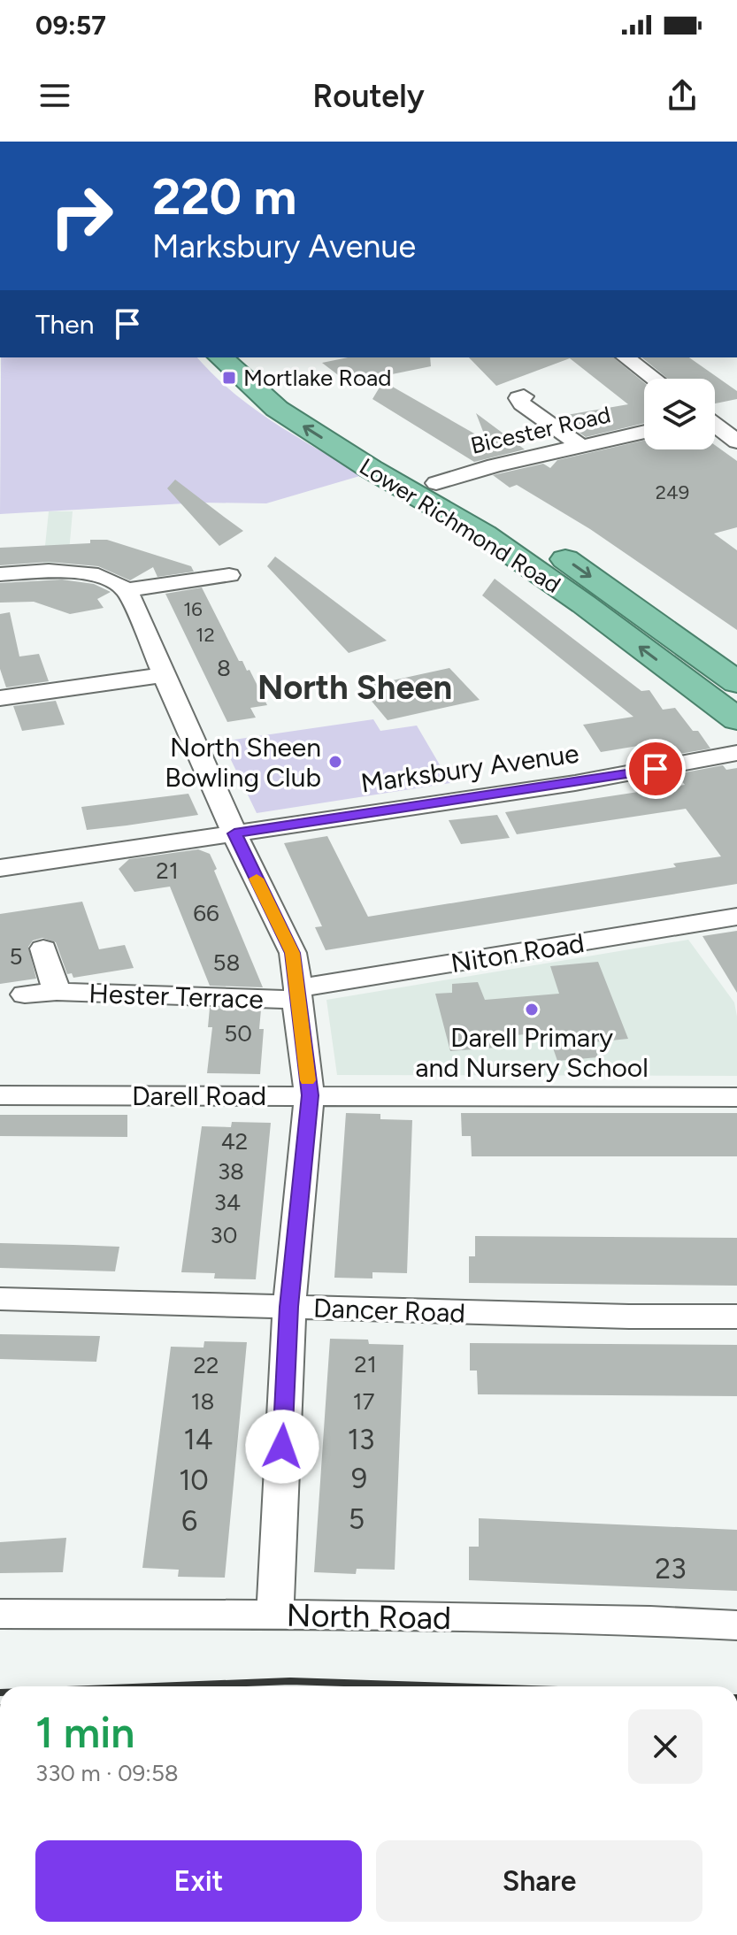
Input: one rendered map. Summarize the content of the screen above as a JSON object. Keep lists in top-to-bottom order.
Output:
{
  "streets": {
    "highway": ["Lower Richmond Road"],
    "street": [
      "Bicester Road",
      "Marksbury Avenue",
      "Niton Road",
      "Hester Terrace",
      "Darell Road",
      "Dancer Road",
      "North Road"
    ]
  },
  "crossings": [
    ["Bicester Road", "Lower Richmond Road"],
    ["Niton Road", "Hester Terrace"]
  ],
  "districts": ["North Sheen"],
  "places": {
    "transit": ["Mortlake Road"],
    "other": ["North Sheen Bowling Club", "Darell Primary and Nursery School"]
  },
  "house_numbers": [
    "249",
    "16",
    "12",
    "8",
    "21",
    "66",
    "5",
    "58",
    "50",
    "42",
    "38",
    "34",
    "30",
    "21",
    "22",
    "18",
    "17",
    "14",
    "13",
    "9",
    "10",
    "5",
    "6",
    "23"
  ],
  "page": {
    "status": "09:57",
    "header": "Routely",
    "turn": ["220 m", "Marksbury Avenue"],
    "then": "Then",
    "heading": ["1 min", "330 m · 09:58"],
    "buttons": ["Exit", "Share"]
  }
}
